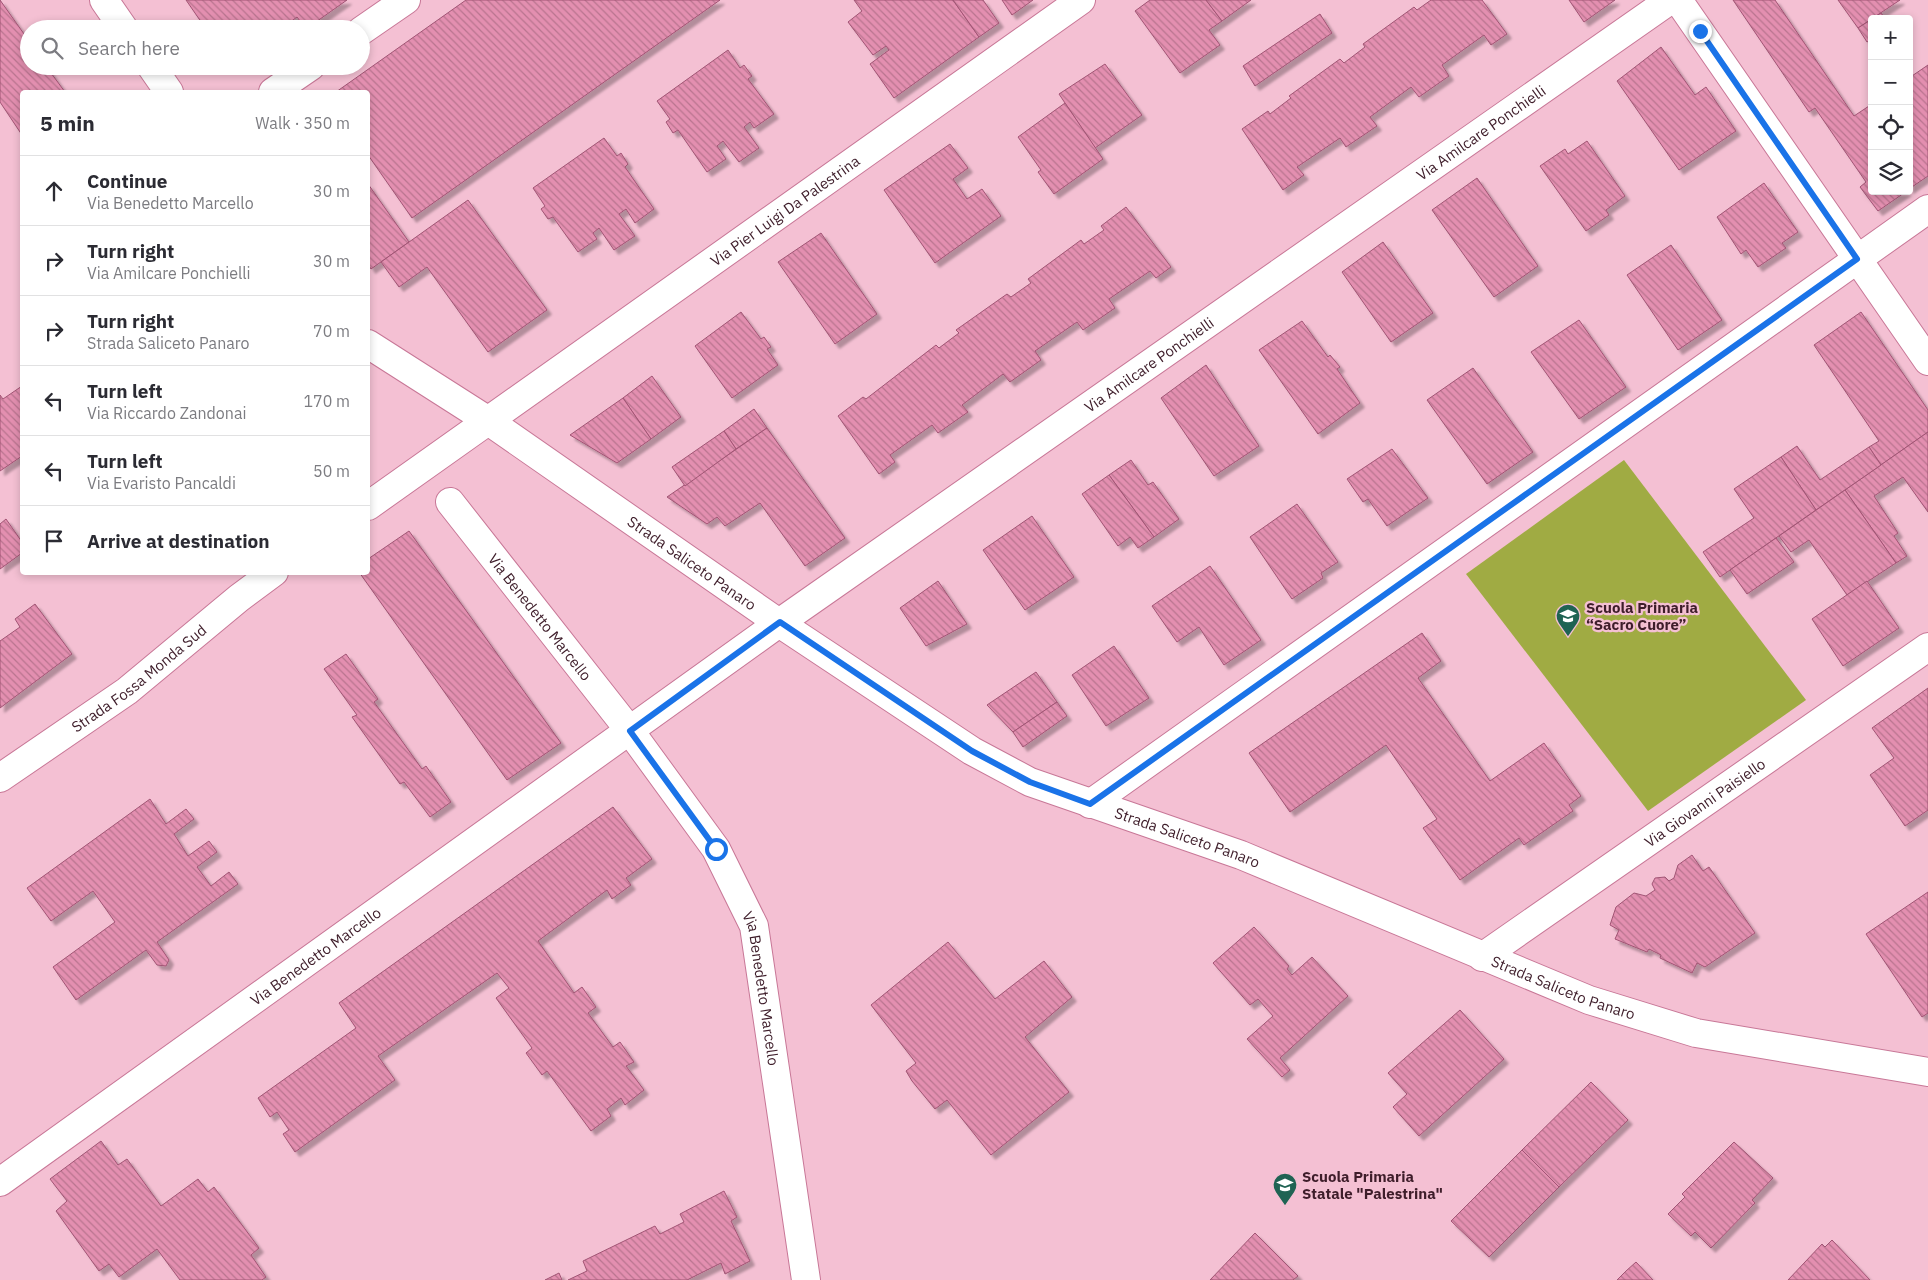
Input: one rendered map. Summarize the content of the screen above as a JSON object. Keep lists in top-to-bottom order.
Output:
{
  "streets": {
    "street": [
      "Via Amilcare Ponchielli",
      "Via Pier Luigi Da Palestrina",
      "Strada Saliceto Panaro",
      "Via Benedetto Marcello",
      "Strada Fossa Monda Sud",
      "Via Giovanni Paisiello"
    ]
  },
  "crossings": [
    ["Via Amilcare Ponchielli", "Strada Saliceto Panaro"],
    ["Via Amilcare Ponchielli", "Via Benedetto Marcello"],
    ["Via Pier Luigi Da Palestrina", "Strada Saliceto Panaro"],
    ["Strada Saliceto Panaro", "Via Giovanni Paisiello"]
  ],
  "places": {
    "school or university": ["Scuola Primaria “Sacro Cuore”", "Scuola Primaria Statale \"Palestrina\""]
  },
  "page": {
    "map_buttons": ["+", "−"],
    "search": "Search here",
    "heading": ["5 min", "Walk · 350 m"],
    "list": [
      ["Continue", "Via Benedetto Marcello", "30 m"],
      ["Turn right", "Via Amilcare Ponchielli", "30 m"],
      ["Turn right", "Strada Saliceto Panaro", "70 m"],
      ["Turn left", "Via Riccardo Zandonai", "170 m"],
      ["Turn left", "Via Evaristo Pancaldi", "50 m"],
      "Arrive at destination"
    ]
  }
}
